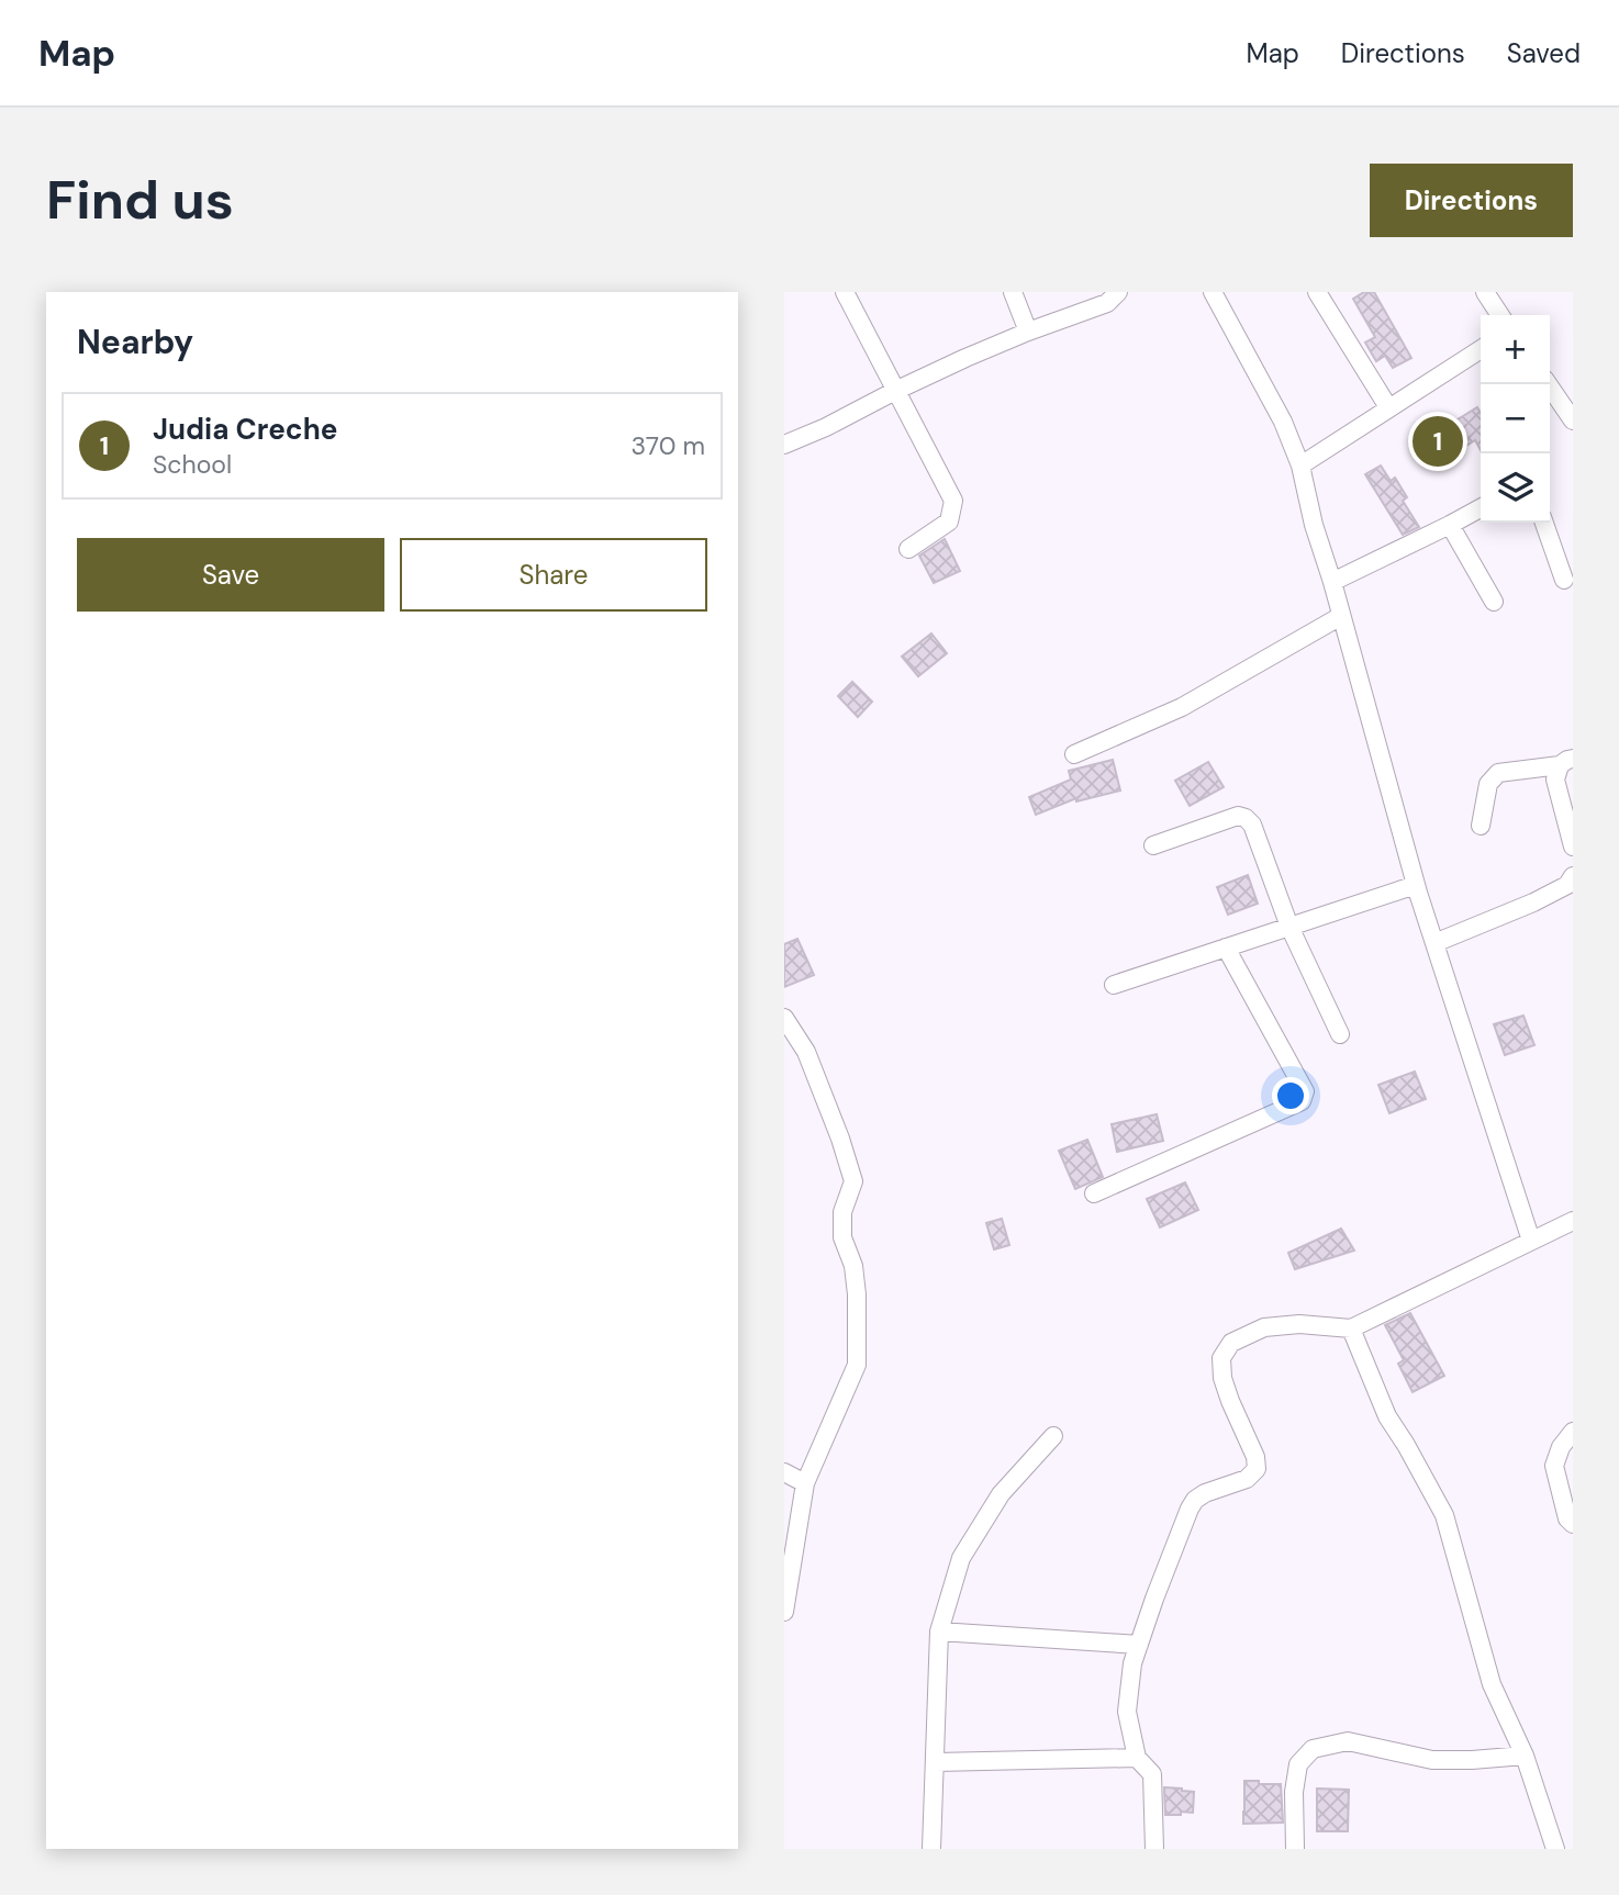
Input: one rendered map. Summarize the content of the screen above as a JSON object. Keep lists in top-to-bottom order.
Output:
{
  "page": {
    "header": "Map",
    "nav": ["Map", "Directions", "Saved"],
    "buttons": [
      "Directions",
      ["Save", "Share"]
    ],
    "title": "Find us",
    "heading": "Nearby",
    "map_buttons": ["+", "−"],
    "list": [
      {
        "mark": "1",
        "name": "Judia Creche",
        "note": "School",
        "value": "370 m"
      }
    ],
    "pins": "1"
  }
}
